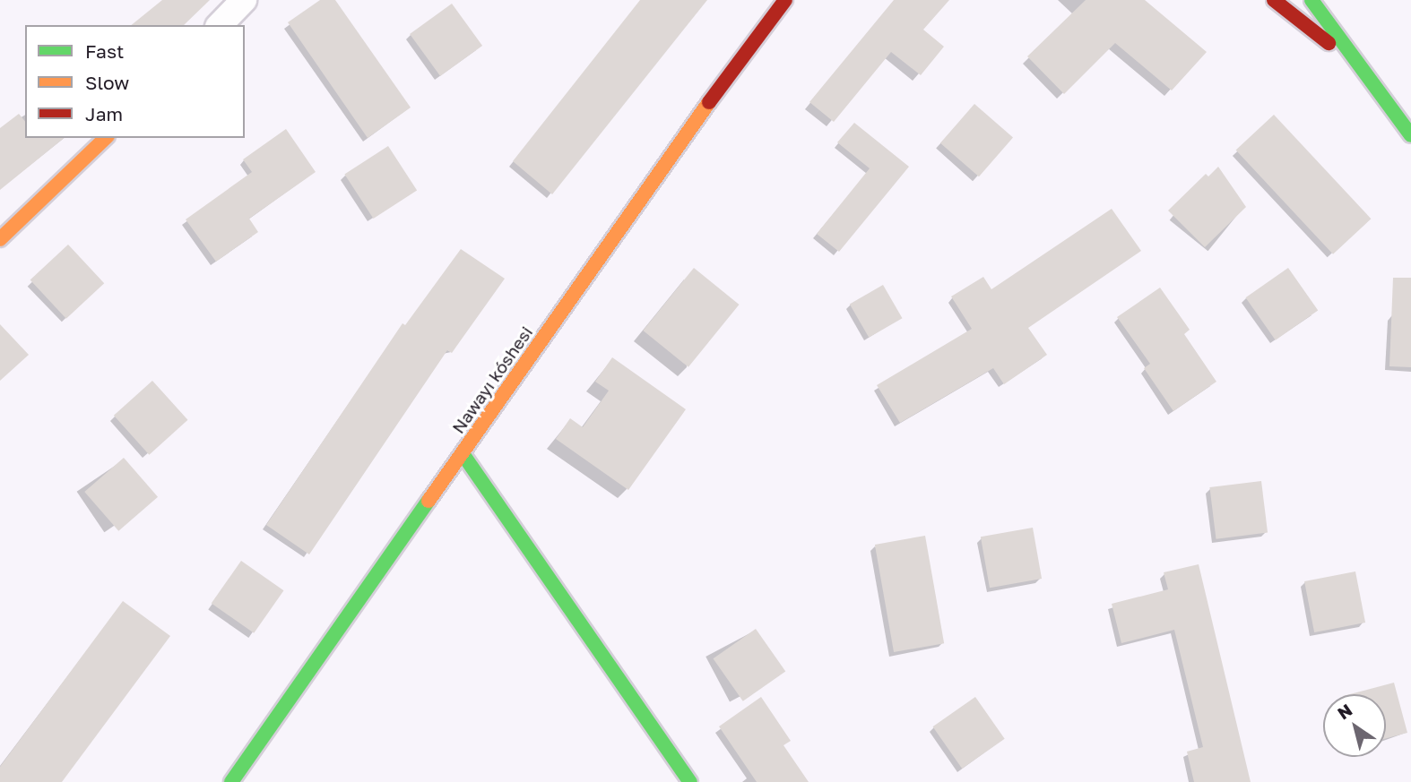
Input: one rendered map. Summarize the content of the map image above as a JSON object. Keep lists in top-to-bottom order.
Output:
{
  "streets": {
    "main road": ["Nawayı kóshesi"]
  },
  "legend": ["Fast", "Slow", "Jam"],
  "north": "top left"
}
